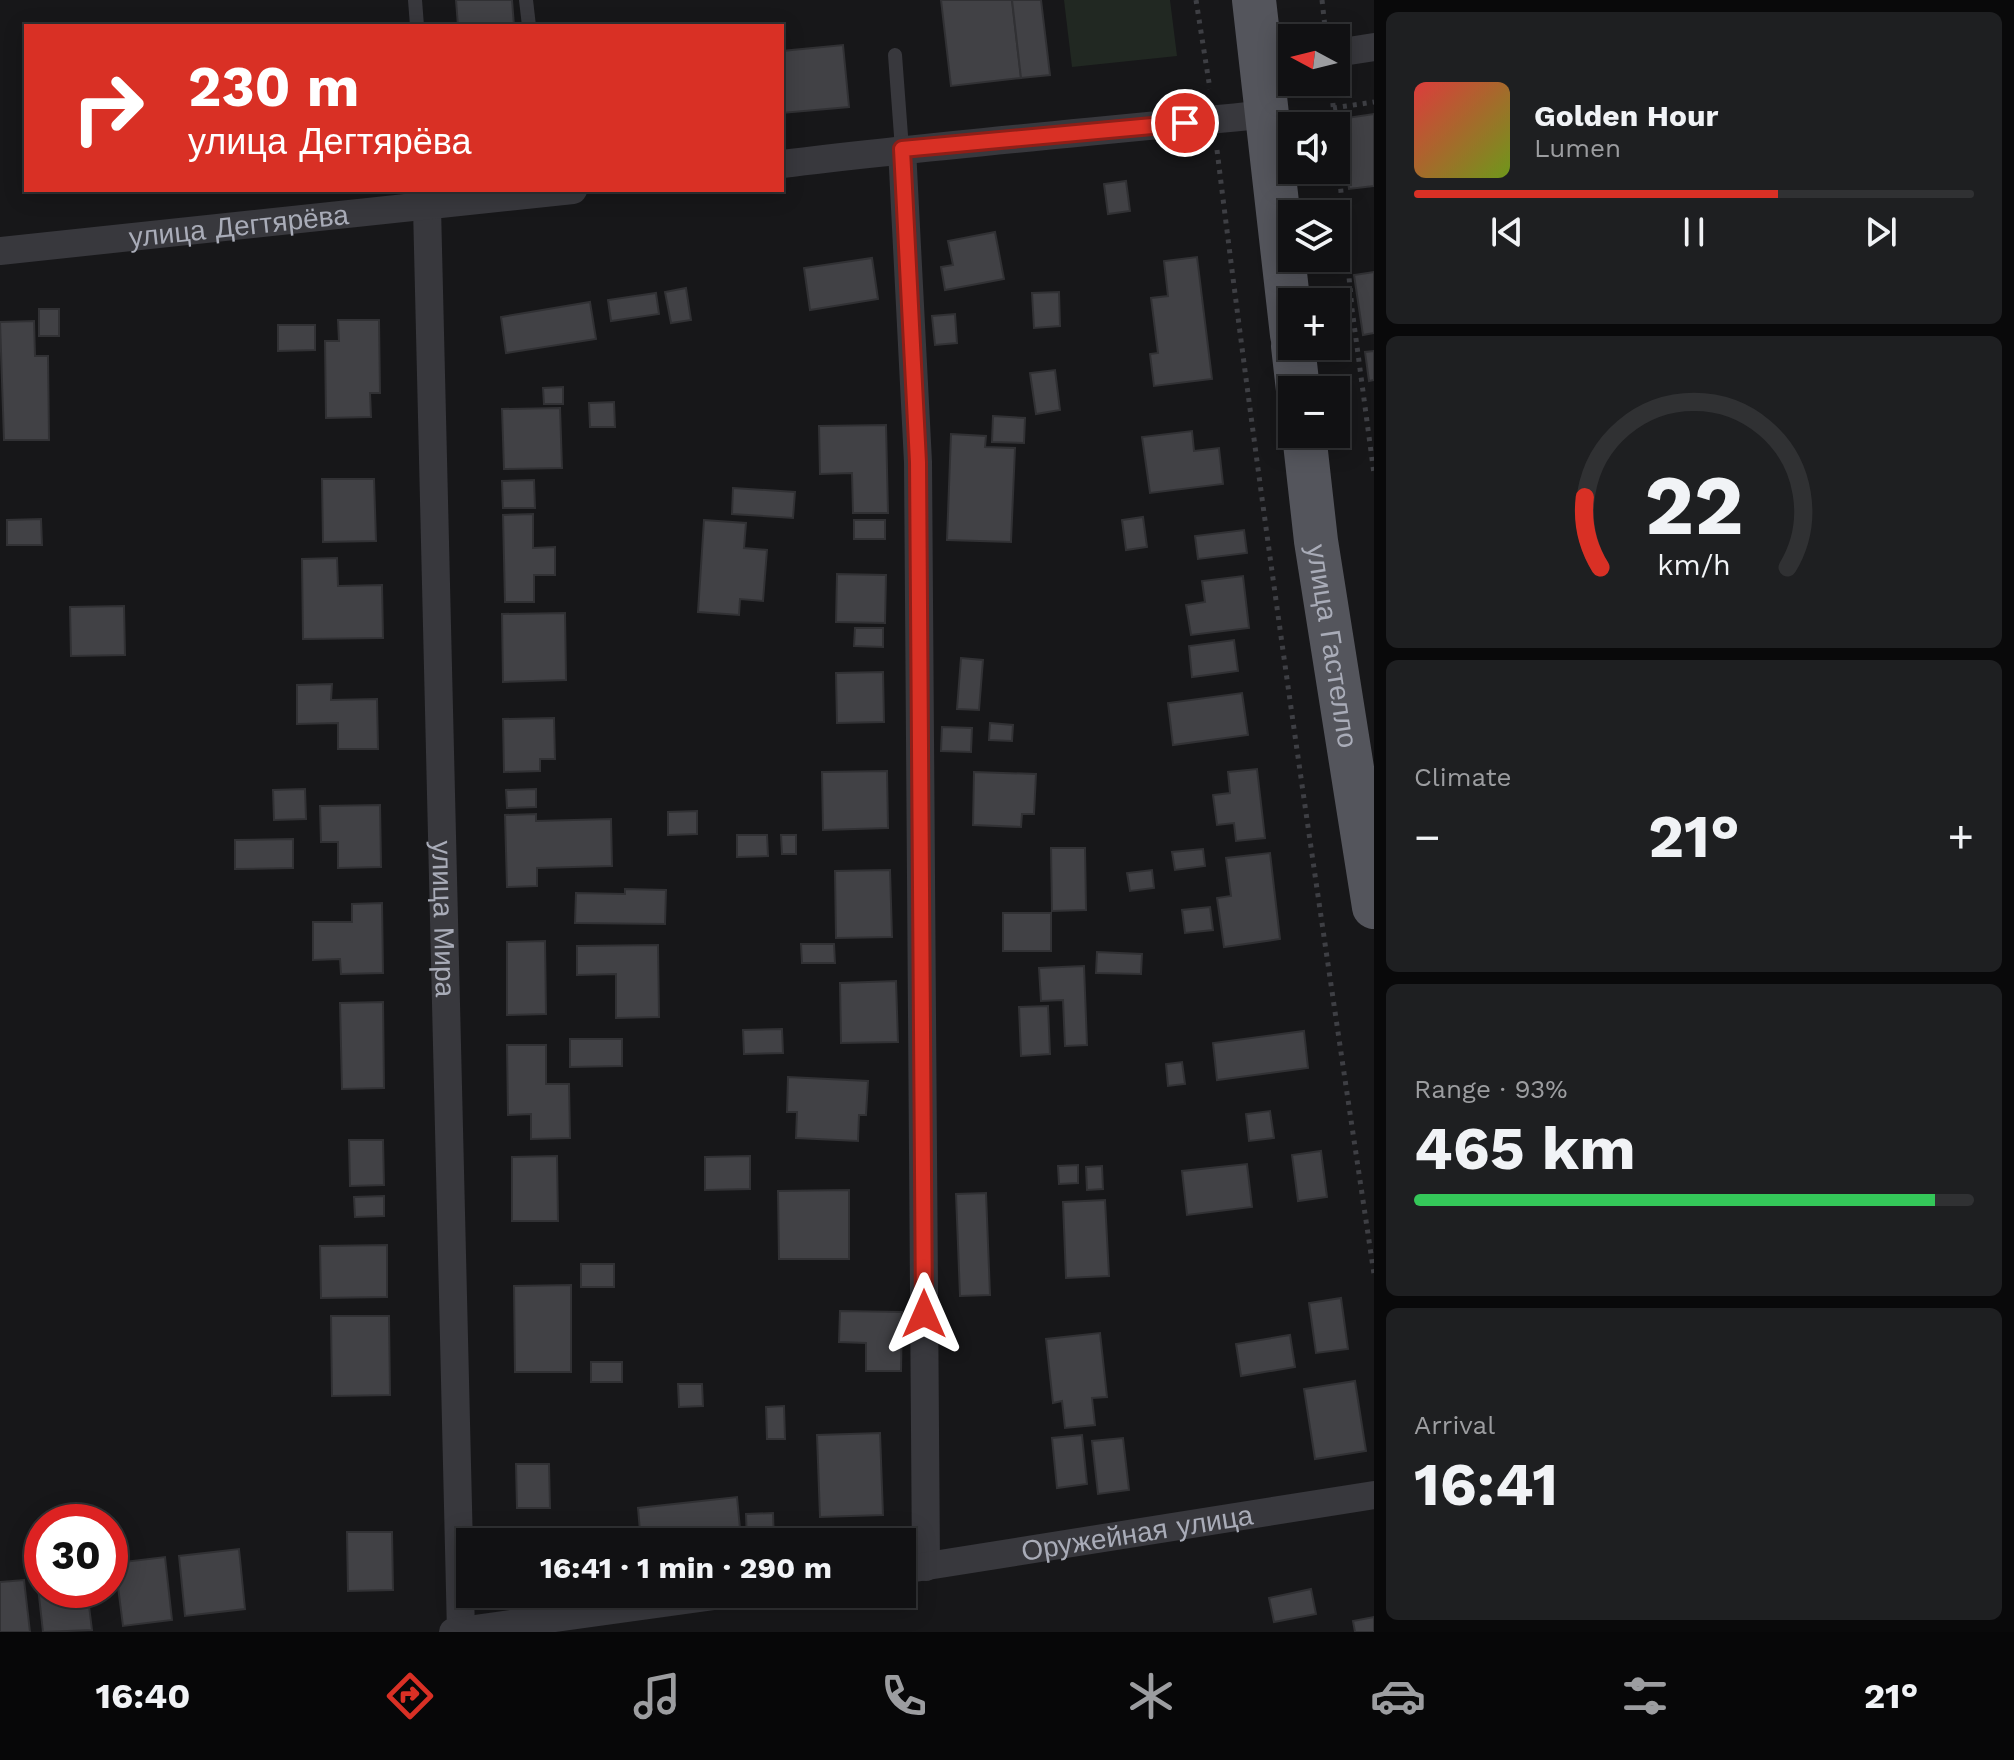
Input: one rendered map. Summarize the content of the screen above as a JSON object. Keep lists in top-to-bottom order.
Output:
{
  "streets": {
    "main road": ["улица Гастелло"],
    "street": ["улица Дегтярёва", "улица Мира", "Оружейная улица"]
  },
  "crossings": [
    ["улица Дегтярёва", "улица Мира"]
  ],
  "north": "left",
  "page": {
    "map_buttons": ["+", "−"],
    "turn": ["230 m", "улица Дегтярёва"],
    "song": ["Golden Hour", "Lumen"],
    "tile": [
      "Climate",
      ["Range · 93%", "465 km"],
      ["Arrival", "16:41"]
    ],
    "heat": ["−", "21°", "+"],
    "limit": "30",
    "trip": "16:41 · 1 min · 290 m",
    "tabs": ["16:40", "21°"],
    "gauge": ["22", "km/h"]
  }
}
